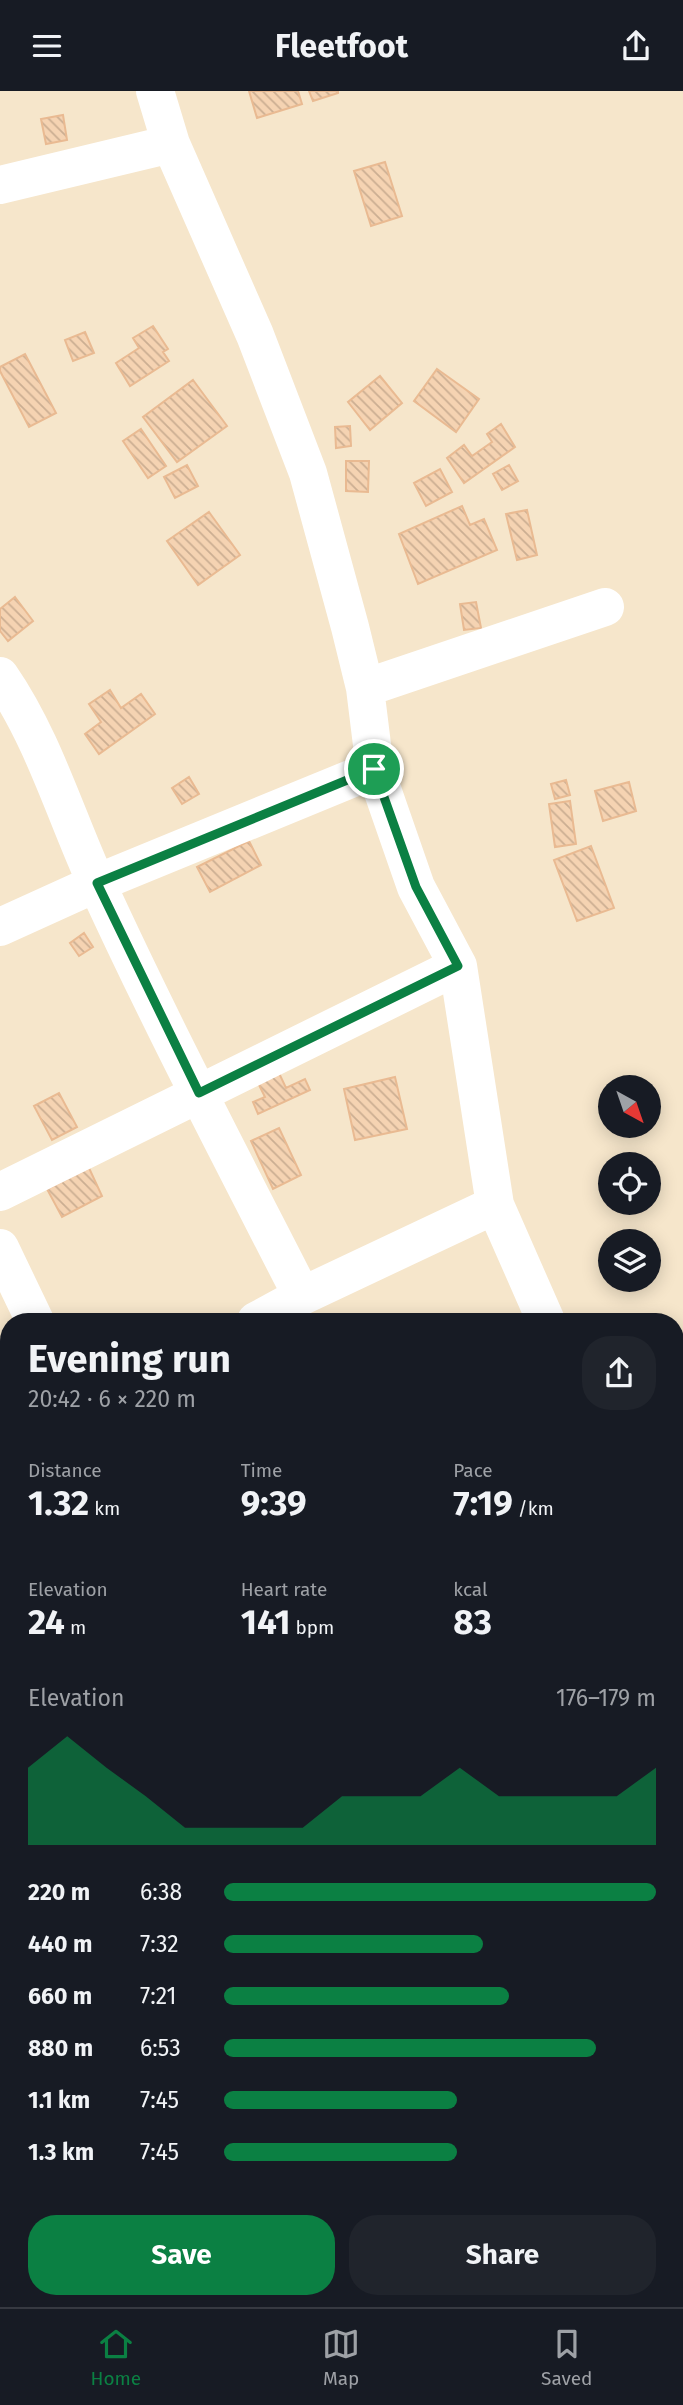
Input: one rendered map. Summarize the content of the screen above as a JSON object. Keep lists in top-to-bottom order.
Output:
{
  "north": "bottom right",
  "page": {
    "header": "Fleetfoot",
    "heading": ["Evening run", "20:42 · 6 × 220 m"],
    "stats": [
      ["Distance", "1.32 km"],
      ["Time", "9:39"],
      ["Pace", "7:19 /km"],
      ["Elevation", "24 m"],
      ["Heart rate", "141 bpm"],
      ["kcal", "83"]
    ],
    "chart": ["Elevation", "176–179 m"],
    "list": [
      {
        "name": "220 m",
        "note": "6:38"
      },
      {
        "name": "440 m",
        "note": "7:32"
      },
      {
        "name": "660 m",
        "note": "7:21"
      },
      {
        "name": "880 m",
        "note": "6:53"
      },
      {
        "name": "1.1 km",
        "note": "7:45"
      },
      {
        "name": "1.3 km",
        "note": "7:45"
      }
    ],
    "buttons": ["Save", "Share"],
    "tabs": ["Home", "Map", "Saved"]
  }
}
